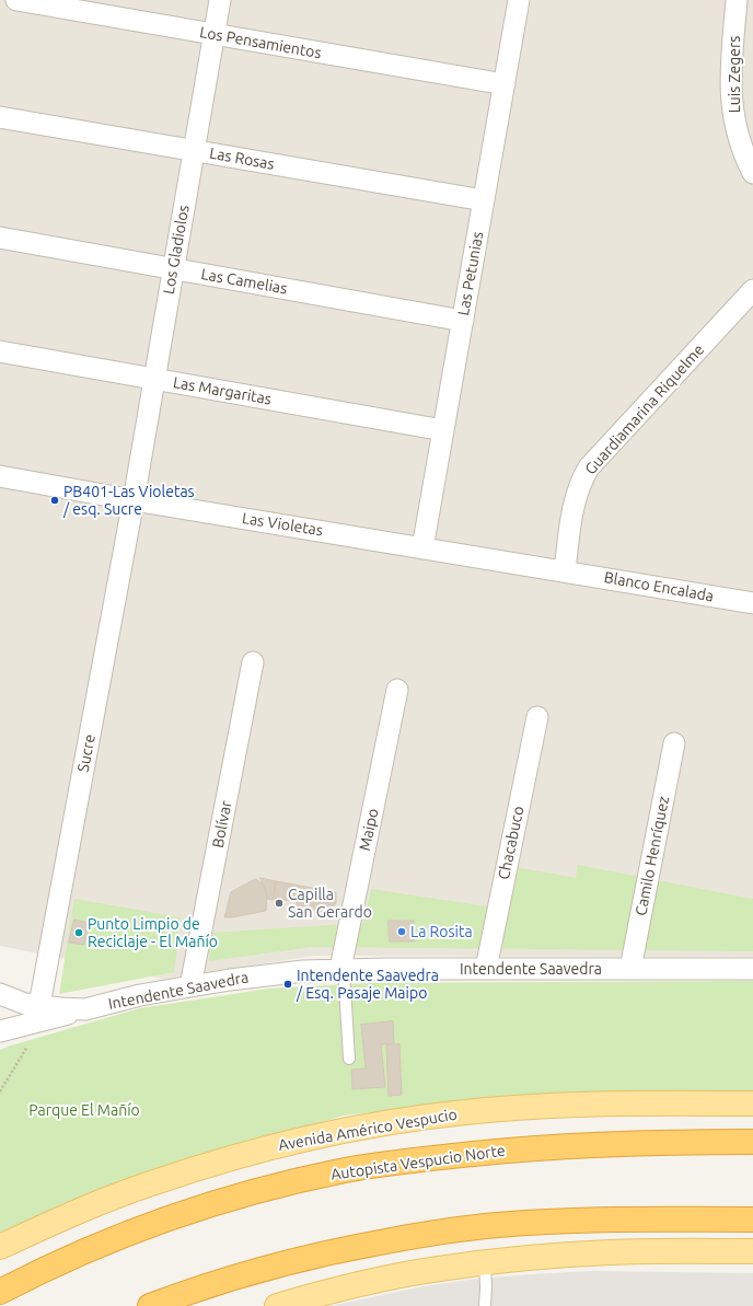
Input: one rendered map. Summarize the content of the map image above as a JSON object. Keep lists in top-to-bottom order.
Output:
{
  "streets": {
    "highway": ["Autopista Vespucio Norte"],
    "main road": ["Avenida Américo Vespucio"],
    "street": [
      "Los Pensamientos",
      "Luis Zegers",
      "Las Rosas",
      "Los Gladiolos",
      "Las Petunias",
      "Las Camelias",
      "Las Margaritas",
      "Guardiamarina Riquelme",
      "Las Violetas",
      "Blanco Encalada",
      "Sucre",
      "Bolívar",
      "Maipo",
      "Chacabuco",
      "Camilo Henríquez",
      "Intendente Saavedra"
    ]
  },
  "crossings": [
    ["Los Pensamientos", "Los Gladiolos"],
    ["Los Pensamientos", "Las Petunias"],
    ["Las Rosas", "Los Gladiolos"],
    ["Las Rosas", "Las Petunias"],
    ["Los Gladiolos", "Las Camelias"],
    ["Los Gladiolos", "Las Margaritas"],
    ["Los Gladiolos", "Las Violetas"],
    ["Los Gladiolos", "Sucre"],
    ["Las Petunias", "Las Camelias"],
    ["Las Petunias", "Las Margaritas"],
    ["Las Petunias", "Las Violetas"],
    ["Guardiamarina Riquelme", "Las Violetas"],
    ["Guardiamarina Riquelme", "Blanco Encalada"],
    ["Las Violetas", "Blanco Encalada"],
    ["Las Violetas", "Sucre"],
    ["Sucre", "Intendente Saavedra"],
    ["Bolívar", "Intendente Saavedra"],
    ["Maipo", "Intendente Saavedra"],
    ["Chacabuco", "Intendente Saavedra"],
    ["Camilo Henríquez", "Intendente Saavedra"]
  ],
  "parks": ["Parque El Mañío"],
  "places": [
    "PB401-Las Violetas / esq. Sucre",
    "Capilla San Gerardo",
    "La Rosita",
    "Punto Limpio de Reciclaje - El Mañío",
    "Intendente Saavedra / Esq. Pasaje Maipo"
  ]
}
